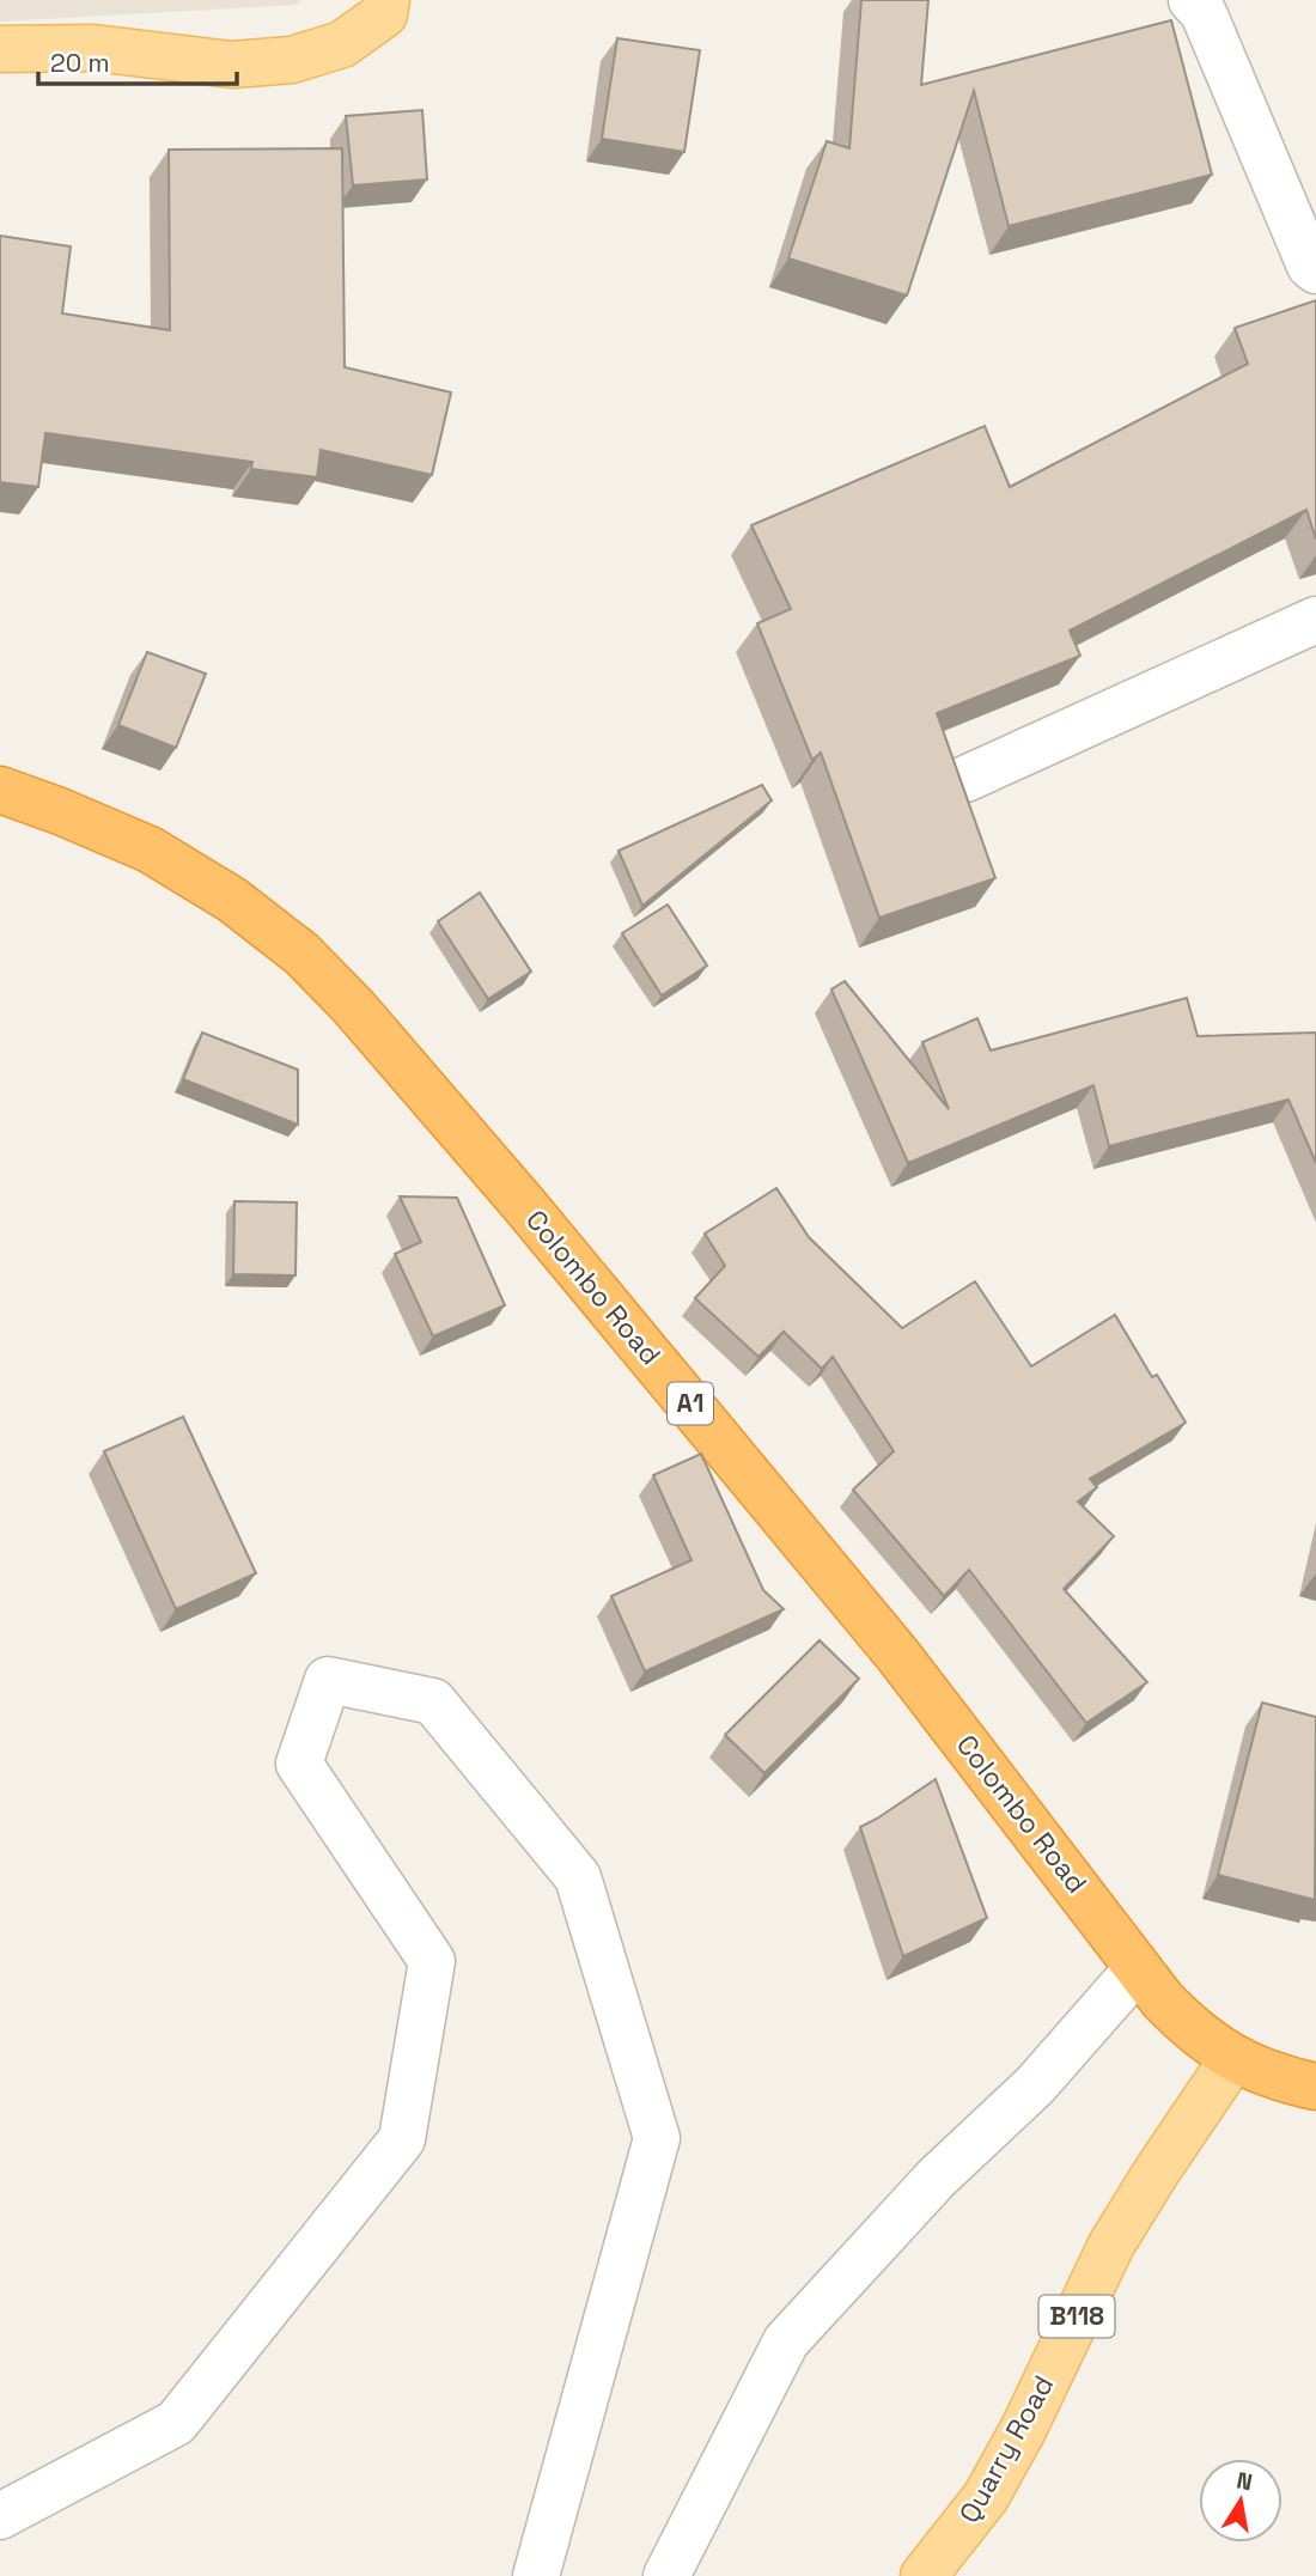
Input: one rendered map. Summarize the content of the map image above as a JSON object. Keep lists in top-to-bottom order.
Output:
{
  "streets": {
    "highway": ["Colombo Road", "A1"],
    "main road": ["B118", "Quarry Road"]
  },
  "crossings": [
    ["Colombo Road", "Quarry Road"]
  ],
  "scale_bar": "20 m",
  "north": "top"
}
